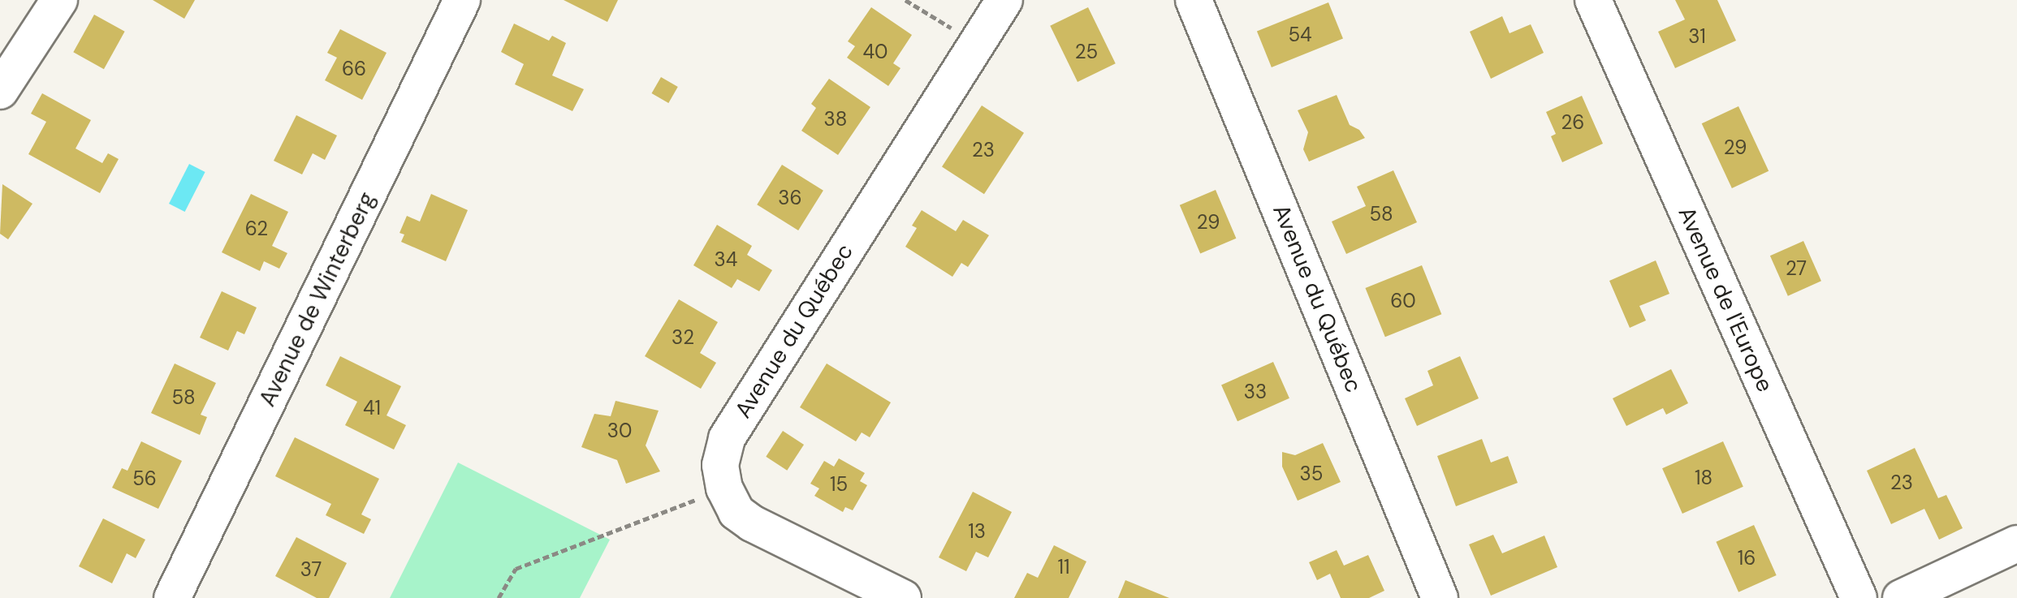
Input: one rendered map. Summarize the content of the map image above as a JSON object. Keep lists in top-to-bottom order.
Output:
{
  "streets": {
    "street": ["Avenue du Québec", "Avenue de Winterberg", "Avenue de l'Europe"]
  },
  "house_numbers": [
    "54",
    "31",
    "40",
    "25",
    "66",
    "38",
    "26",
    "29",
    "23",
    "36",
    "58",
    "29",
    "62",
    "34",
    "27",
    "60",
    "32",
    "33",
    "58",
    "41",
    "30",
    "35",
    "18",
    "56",
    "23",
    "15",
    "13",
    "16",
    "11",
    "37"
  ]
}
